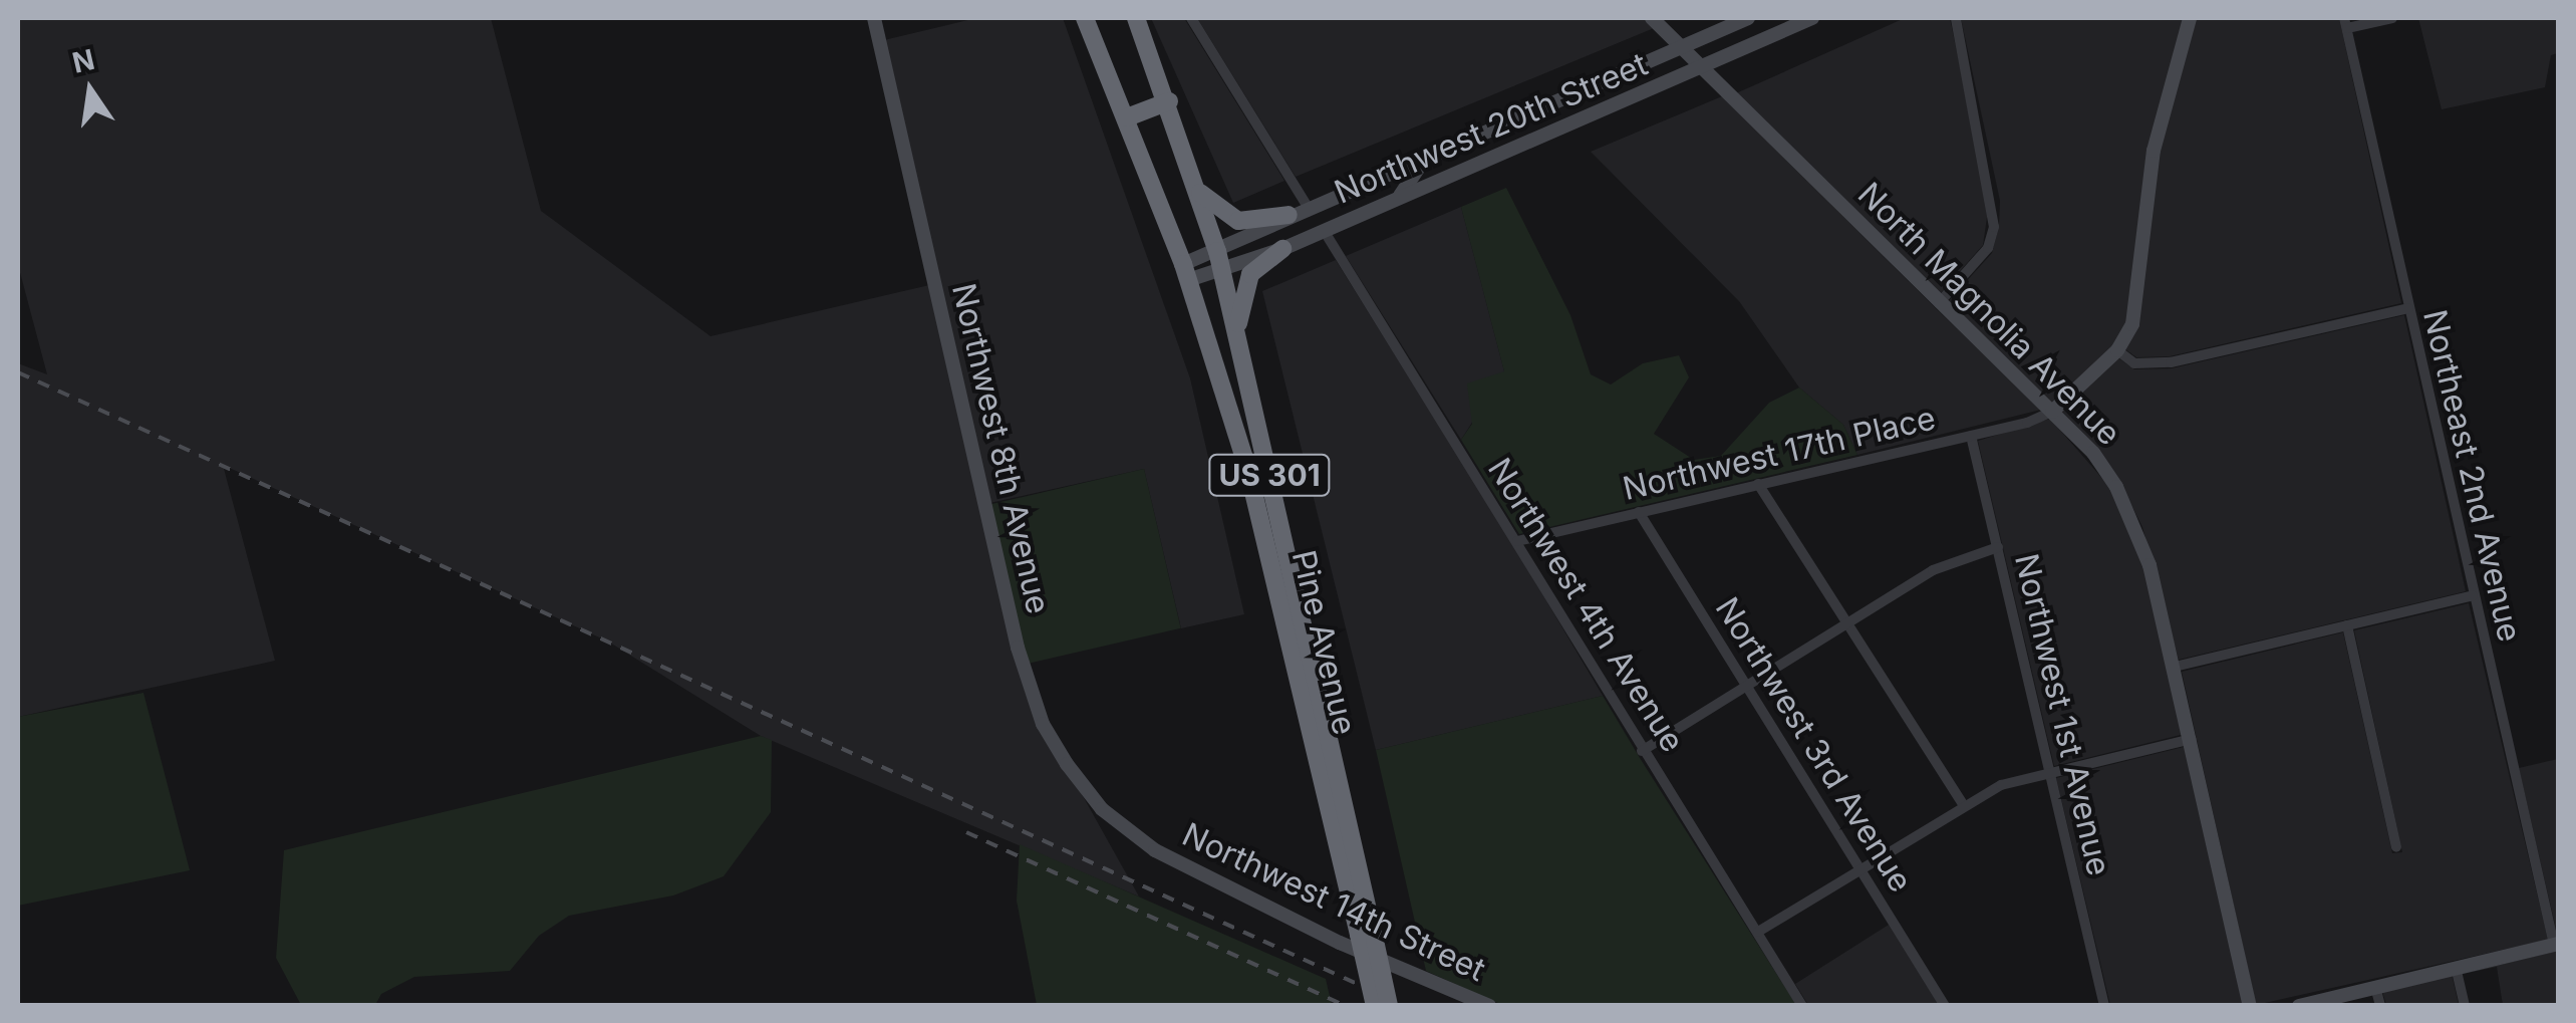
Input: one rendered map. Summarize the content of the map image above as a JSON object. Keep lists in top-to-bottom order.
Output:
{
  "streets": {
    "highway": ["US 301", "Pine Avenue"],
    "main road": [
      "Northwest 20th Street",
      "North Magnolia Avenue",
      "Northwest 8th Avenue",
      "Northwest 14th Street"
    ],
    "street": [
      "Northwest 17th Place",
      "Northeast 2nd Avenue",
      "Northwest 4th Avenue",
      "Northwest 1st Avenue",
      "Northwest 3rd Avenue"
    ]
  },
  "crossings": [
    ["Northwest 20th Street", "North Magnolia Avenue"],
    ["Northwest 20th Street", "Northwest 4th Avenue"],
    ["Northwest 20th Street", "Pine Avenue"],
    ["North Magnolia Avenue", "Northwest 17th Place"],
    ["Northwest 8th Avenue", "Northwest 14th Street"],
    ["Northwest 17th Place", "Northwest 4th Avenue"],
    ["Northwest 17th Place", "Northwest 1st Avenue"],
    ["Northwest 17th Place", "Northwest 3rd Avenue"]
  ],
  "north": "top"
}
